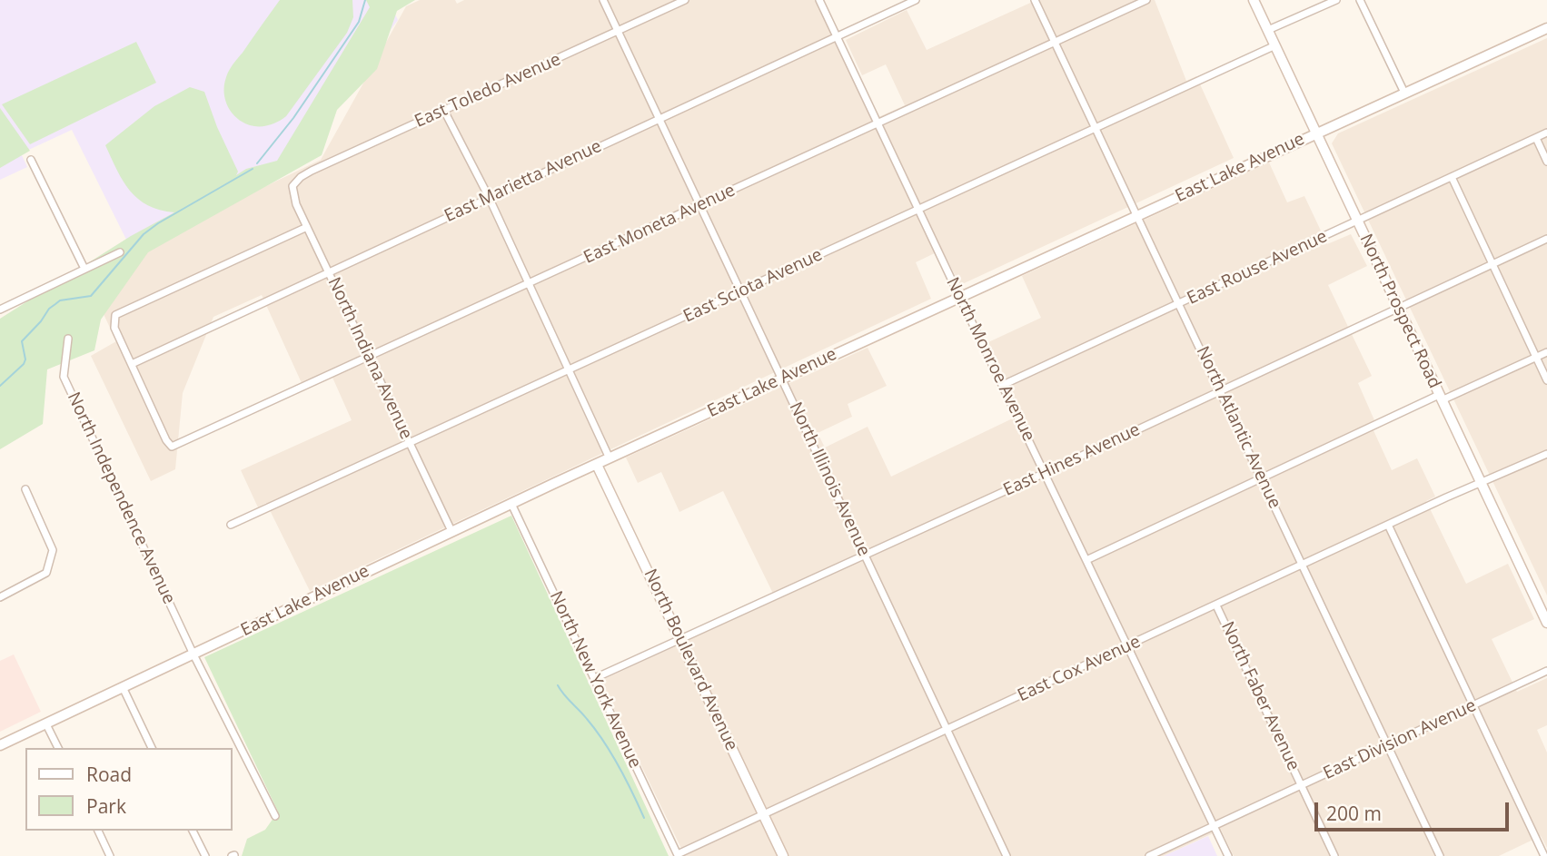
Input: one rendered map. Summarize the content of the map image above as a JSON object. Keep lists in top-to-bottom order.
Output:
{
  "streets": {
    "street": [
      "East Toledo Avenue",
      "East Lake Avenue",
      "East Marietta Avenue",
      "East Moneta Avenue",
      "East Rouse Avenue",
      "East Sciota Avenue",
      "North Prospect Road",
      "North Indiana Avenue",
      "North Monroe Avenue",
      "North Atlantic Avenue",
      "East Hines Avenue",
      "North Illinois Avenue",
      "North Independence Avenue",
      "North Boulevard Avenue",
      "East Cox Avenue",
      "North New York Avenue",
      "North Faber Avenue",
      "East Division Avenue"
    ]
  },
  "crossings": [
    ["East Toledo Avenue", "North Indiana Avenue"],
    ["East Toledo Avenue", "North Illinois Avenue"],
    ["East Lake Avenue", "North Prospect Road"],
    ["East Lake Avenue", "North Indiana Avenue"],
    ["East Lake Avenue", "North Monroe Avenue"],
    ["East Lake Avenue", "North Atlantic Avenue"],
    ["East Lake Avenue", "North Illinois Avenue"],
    ["East Lake Avenue", "North Independence Avenue"],
    ["East Lake Avenue", "North Boulevard Avenue"],
    ["East Lake Avenue", "North New York Avenue"],
    ["East Marietta Avenue", "East Moneta Avenue"],
    ["East Marietta Avenue", "North Indiana Avenue"],
    ["East Marietta Avenue", "North Monroe Avenue"],
    ["East Marietta Avenue", "North Illinois Avenue"],
    ["East Moneta Avenue", "North Indiana Avenue"],
    ["East Moneta Avenue", "North Monroe Avenue"],
    ["East Moneta Avenue", "North Atlantic Avenue"],
    ["East Moneta Avenue", "North Illinois Avenue"],
    ["East Rouse Avenue", "North Prospect Road"],
    ["East Rouse Avenue", "North Monroe Avenue"],
    ["East Rouse Avenue", "North Atlantic Avenue"],
    ["East Sciota Avenue", "North Prospect Road"],
    ["East Sciota Avenue", "North Indiana Avenue"],
    ["East Sciota Avenue", "North Monroe Avenue"],
    ["East Sciota Avenue", "North Atlantic Avenue"],
    ["East Sciota Avenue", "North Illinois Avenue"],
    ["North Prospect Road", "East Hines Avenue"],
    ["North Prospect Road", "East Cox Avenue"],
    ["North Monroe Avenue", "East Hines Avenue"],
    ["North Monroe Avenue", "East Cox Avenue"],
    ["North Monroe Avenue", "East Division Avenue"],
    ["North Atlantic Avenue", "East Hines Avenue"],
    ["North Atlantic Avenue", "East Cox Avenue"],
    ["North Atlantic Avenue", "East Division Avenue"],
    ["East Hines Avenue", "North Illinois Avenue"],
    ["East Hines Avenue", "North Boulevard Avenue"],
    ["East Hines Avenue", "North New York Avenue"],
    ["North Illinois Avenue", "East Cox Avenue"],
    ["North Boulevard Avenue", "East Cox Avenue"],
    ["East Cox Avenue", "North New York Avenue"],
    ["East Cox Avenue", "North Faber Avenue"],
    ["North Faber Avenue", "East Division Avenue"]
  ],
  "legend": ["Road", "Park"],
  "scale_bar": "200 m"
}
